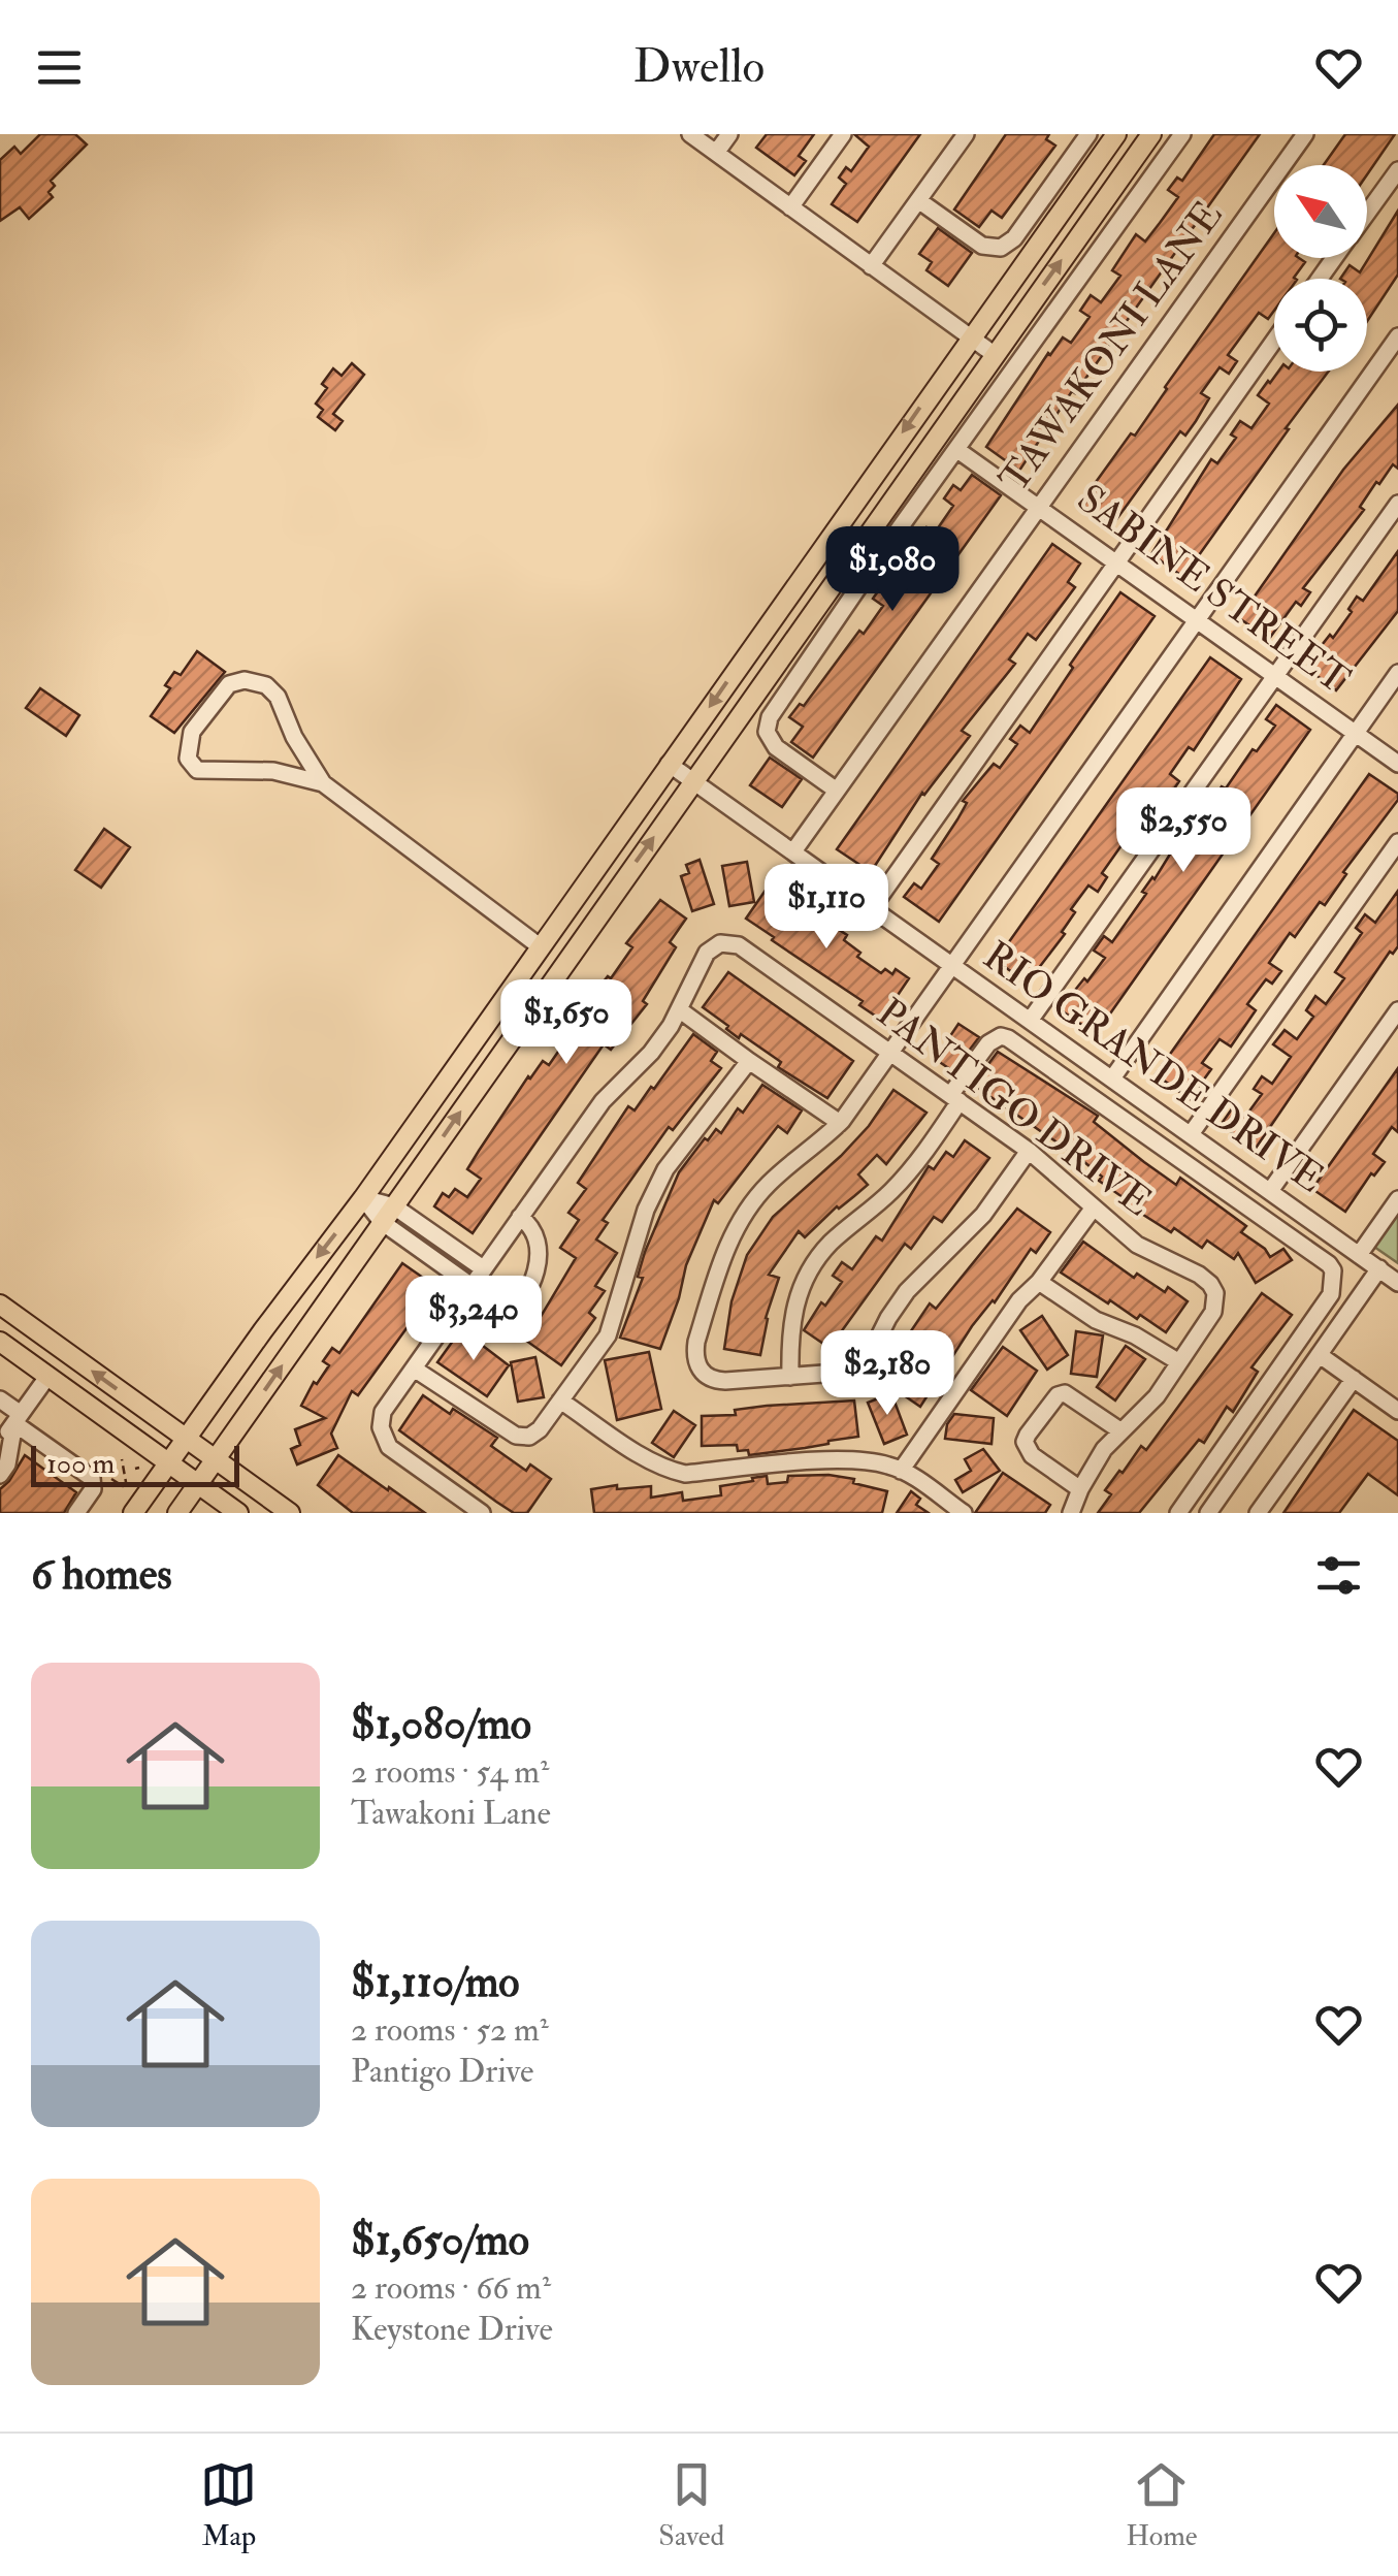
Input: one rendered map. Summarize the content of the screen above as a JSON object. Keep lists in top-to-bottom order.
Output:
{
  "streets": {
    "street": [
      "TAWAKONI LANE",
      "SABINE STREET",
      "RIO GRANDE DRIVE",
      "PANTIGO DRIVE"
    ]
  },
  "crossings": [
    ["TAWAKONI LANE", "SABINE STREET"],
    ["TAWAKONI LANE", "RIO GRANDE DRIVE"]
  ],
  "scale_bar": "100 m",
  "north": "top left",
  "page": {
    "header": "Dwello",
    "price": [
      "$1,080",
      "$2,550",
      "$1,110",
      "$1,650",
      "$3,240",
      "$2,180"
    ],
    "scale": "100 m",
    "heading": "6 homes",
    "list": [
      {
        "name": "$1,080/mo",
        "note": "2 rooms · 54 m² · Tawakoni Lane"
      },
      {
        "name": "$1,110/mo",
        "note": "2 rooms · 52 m² · Pantigo Drive"
      },
      {
        "name": "$1,650/mo",
        "note": "2 rooms · 66 m² · Keystone Drive"
      }
    ],
    "tabs": ["Map", "Saved", "Home"]
  }
}
